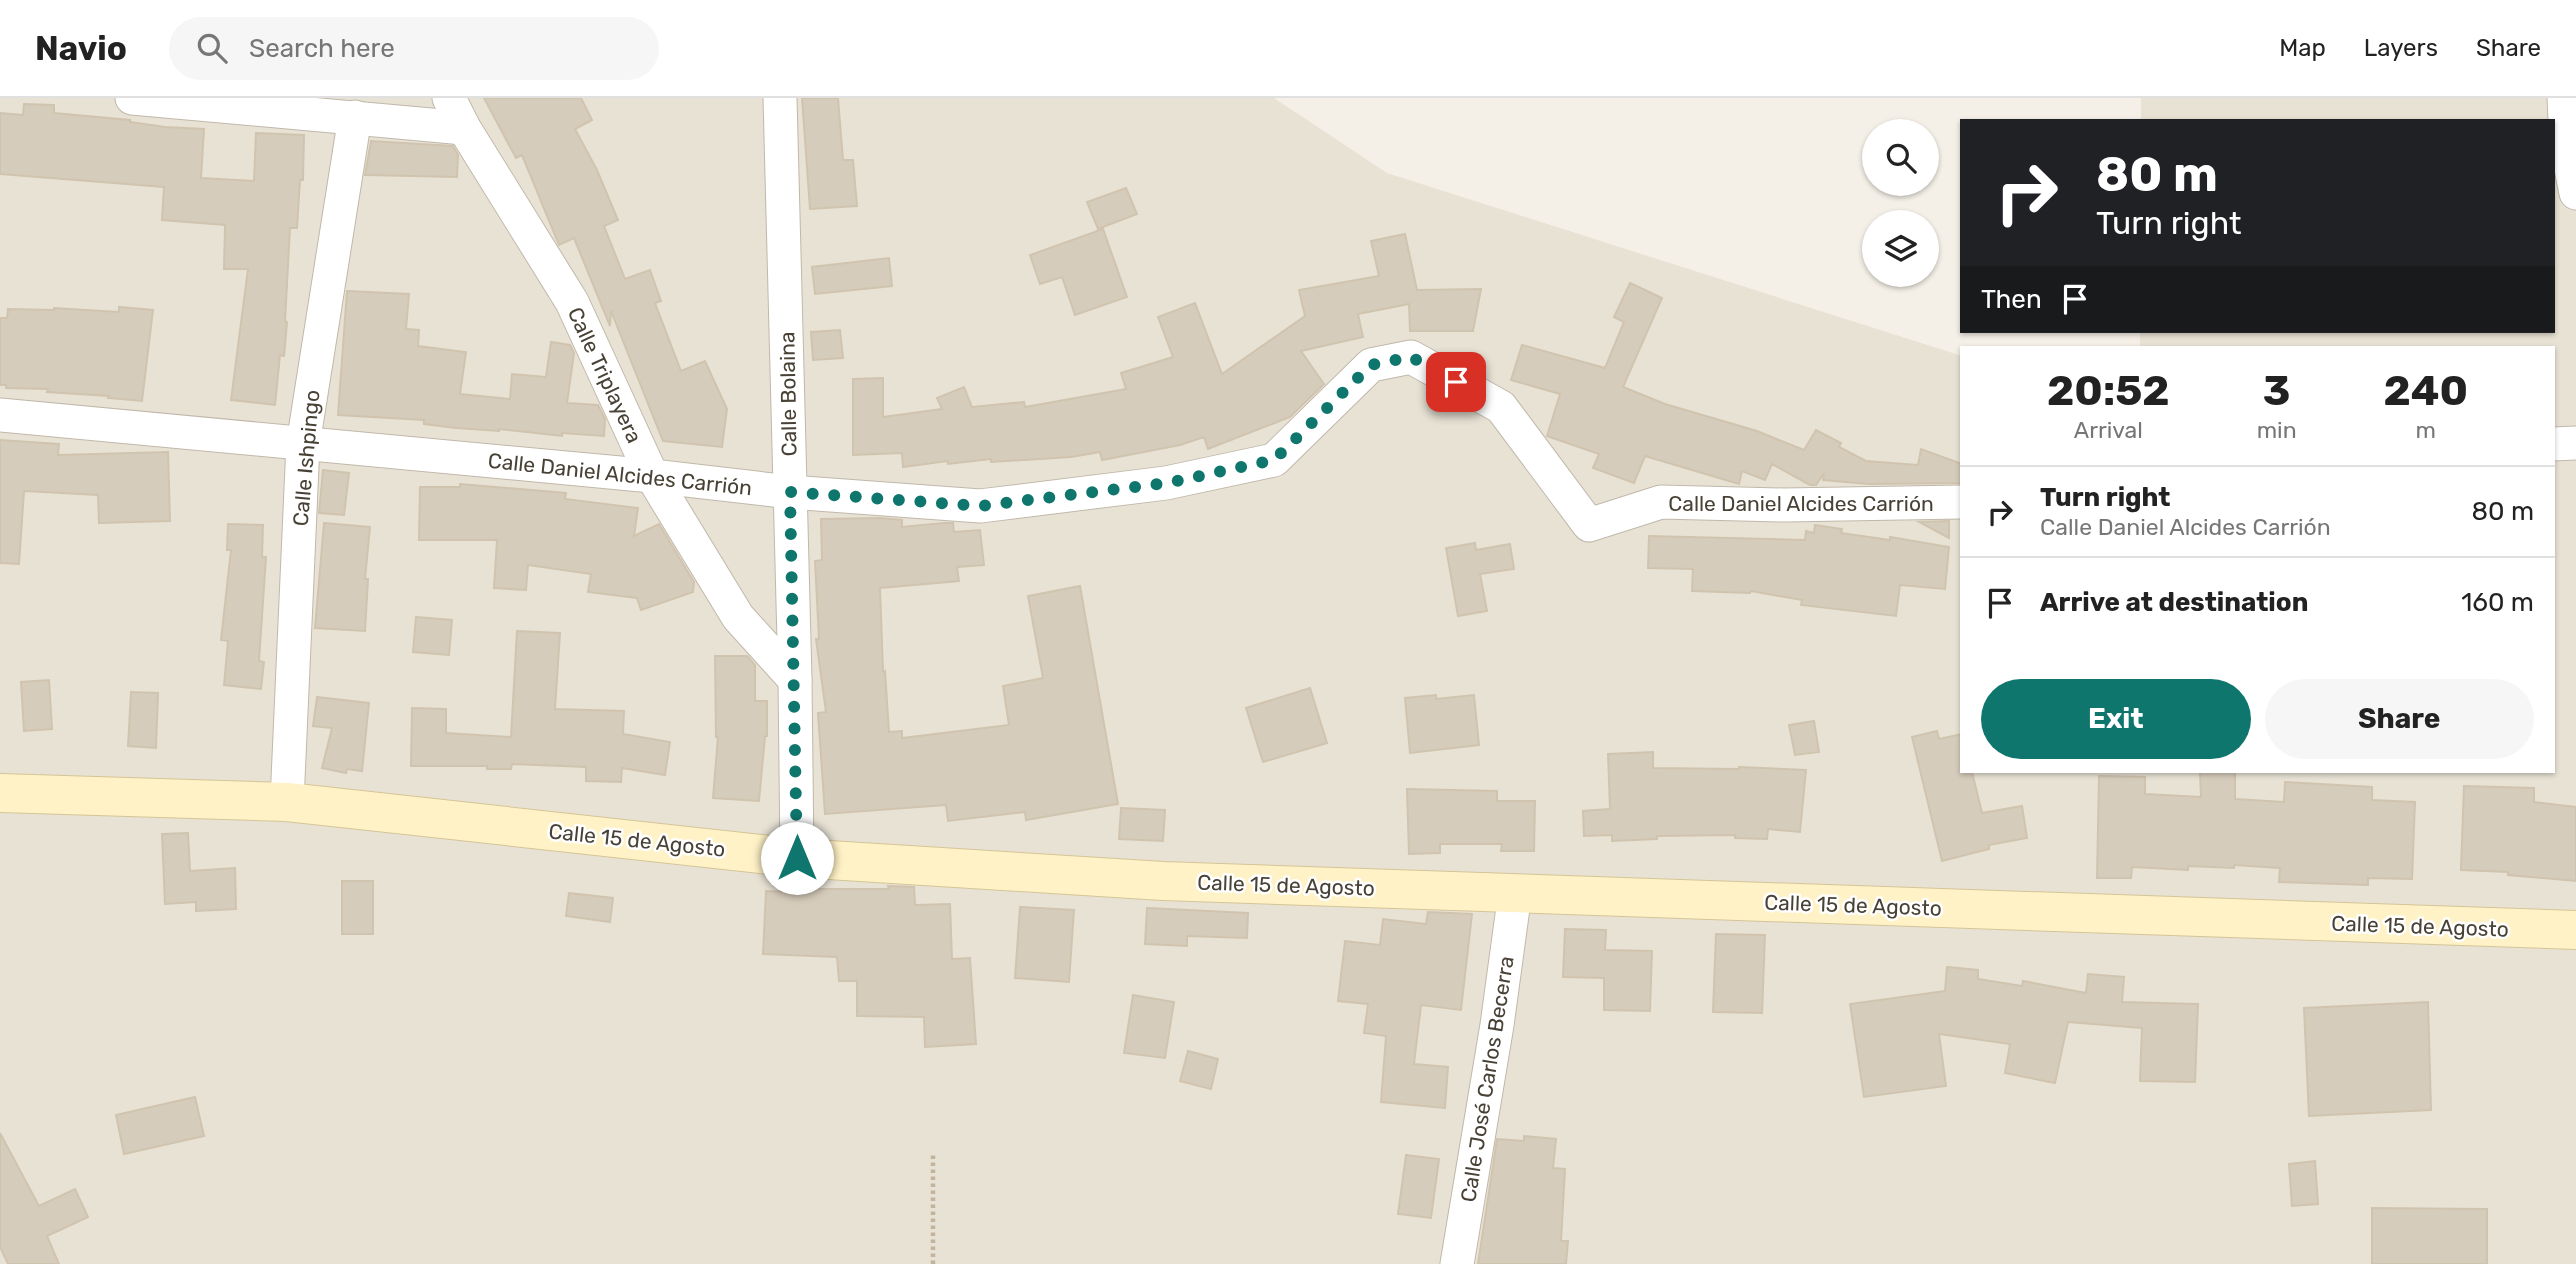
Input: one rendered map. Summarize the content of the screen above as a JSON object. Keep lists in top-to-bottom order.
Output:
{
  "streets": {
    "street": [
      "Calle Triplayera",
      "Calle Bolaina",
      "Calle Ishpingo",
      "Calle Daniel Alcides Carrión",
      "Calle 15 de Agosto",
      "Calle José Carlos Becerra"
    ]
  },
  "crossings": [
    ["Calle Triplayera", "Calle Bolaina"],
    ["Calle Triplayera", "Calle Daniel Alcides Carrión"],
    ["Calle Bolaina", "Calle Daniel Alcides Carrión"],
    ["Calle Bolaina", "Calle 15 de Agosto"],
    ["Calle Ishpingo", "Calle Daniel Alcides Carrión"],
    ["Calle Ishpingo", "Calle 15 de Agosto"],
    ["Calle 15 de Agosto", "Calle José Carlos Becerra"]
  ],
  "page": {
    "header": "Navio",
    "search": "Search here",
    "nav": ["Map", "Layers", "Share"],
    "turn": ["80 m", "Turn right"],
    "then": "Then",
    "eta": [
      "20:52",
      "Arrival",
      "3",
      "min",
      "240",
      "m"
    ],
    "list": [
      {
        "name": "Turn right",
        "note": "Calle Daniel Alcides Carrión",
        "value": "80 m"
      },
      {
        "name": "Arrive at destination",
        "value": "160 m"
      }
    ],
    "buttons": ["Exit", "Share"]
  }
}
